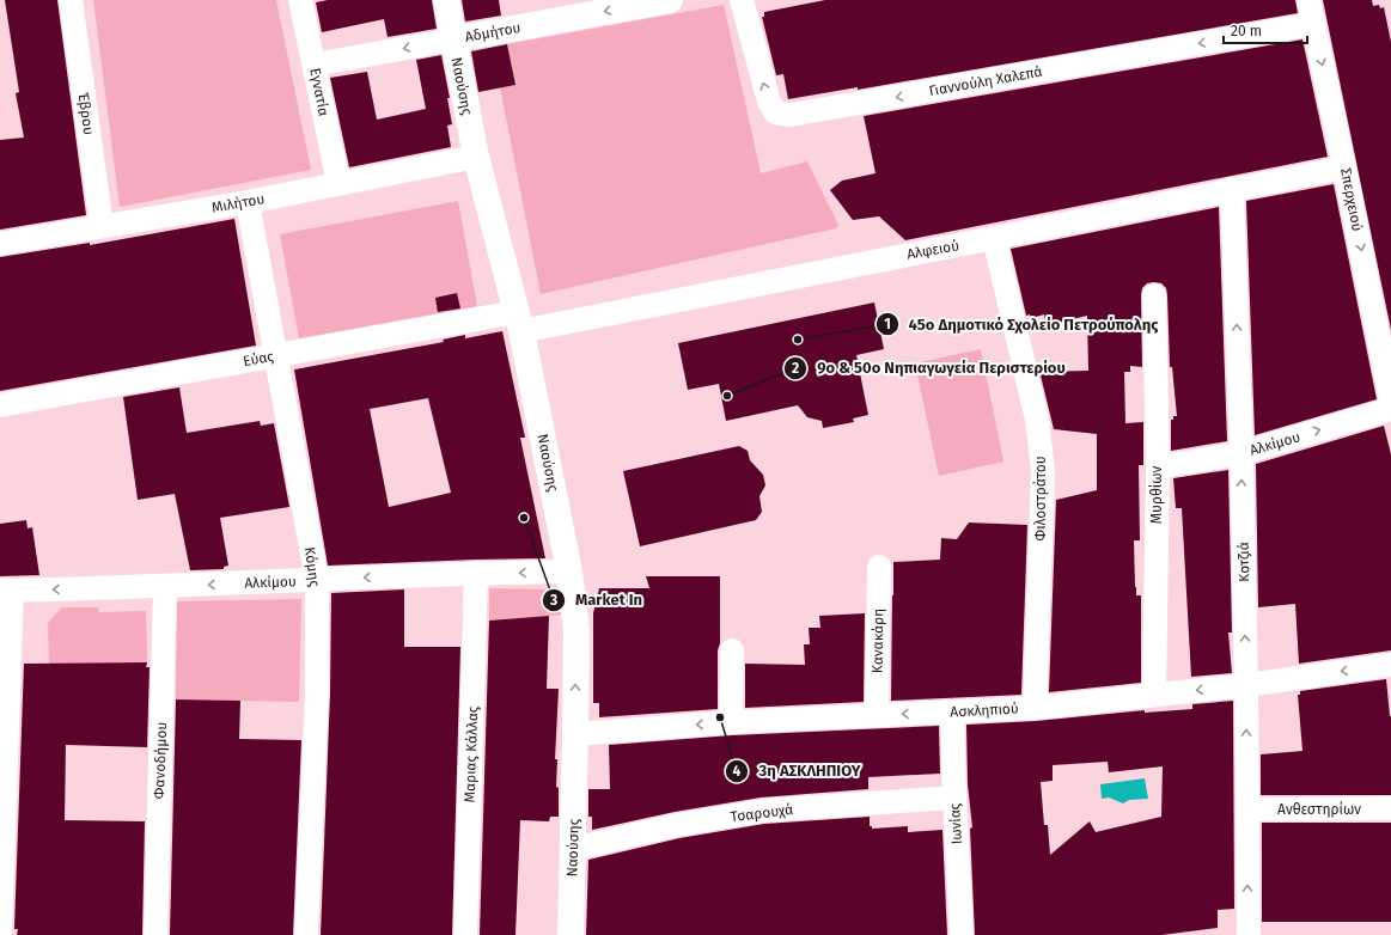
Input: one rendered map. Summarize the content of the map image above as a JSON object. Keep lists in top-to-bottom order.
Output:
{
  "streets": {
    "street": [
      "Αδμήτου",
      "Γιαννούλη Χαλεπά",
      "Ναούσης",
      "Εγνατία",
      "Έβρου",
      "Σπερχειού",
      "Μιλήτου",
      "Αλφειού",
      "Εύας",
      "Αλκίμου",
      "Μυρθίων",
      "Φιλοστράτου",
      "Κοτζιά",
      "Κόμης",
      "Κανακάρη",
      "Ασκληπιού",
      "Μαριας Κάλλας",
      "Φανοδήμου",
      "Ανθεστηρίων",
      "Τσαρουχά",
      "Ιωνίας"
    ]
  },
  "crossings": [
    ["Αδμήτου", "Ναούσης"],
    ["Αδμήτου", "Εγνατία"],
    ["Γιαννούλη Χαλεπά", "Σπερχειού"],
    ["Ναούσης", "Μιλήτου"],
    ["Ναούσης", "Αλφειού"],
    ["Ναούσης", "Εύας"],
    ["Ναούσης", "Αλκίμου"],
    ["Ναούσης", "Ασκληπιού"],
    ["Ναούσης", "Τσαρουχά"],
    ["Εγνατία", "Μιλήτου"],
    ["Έβρου", "Μιλήτου"],
    ["Σπερχειού", "Αλφειού"],
    ["Μιλήτου", "Κόμης"],
    ["Αλφειού", "Εύας"],
    ["Αλφειού", "Φιλοστράτου"],
    ["Αλφειού", "Κοτζιά"],
    ["Εύας", "Κόμης"],
    ["Αλκίμου", "Μυρθίων"],
    ["Αλκίμου", "Κοτζιά"],
    ["Αλκίμου", "Κόμης"],
    ["Αλκίμου", "Μαριας Κάλλας"],
    ["Αλκίμου", "Φανοδήμου"],
    ["Μυρθίων", "Ασκληπιού"],
    ["Φιλοστράτου", "Ασκληπιού"],
    ["Κοτζιά", "Ασκληπιού"],
    ["Κοτζιά", "Ανθεστηρίων"],
    ["Κανακάρη", "Ασκληπιού"],
    ["Ασκληπιού", "Ιωνίας"],
    ["Τσαρουχά", "Ιωνίας"]
  ],
  "one_way": [
    "Αδμήτου",
    "Γιαννούλη Χαλεπά",
    "Σπερχειού",
    "Κοτζιά",
    "Ασκληπιού"
  ],
  "places": [
    "45ο Δημοτικό Σχολείο Πετρούπολης",
    "9ο & 50ο Νηπιαγωγεία Περιστερίου",
    "Market In",
    "3η ΑΣΚΛΗΠΙΟΥ"
  ],
  "scale_bar": "20 m"
}
